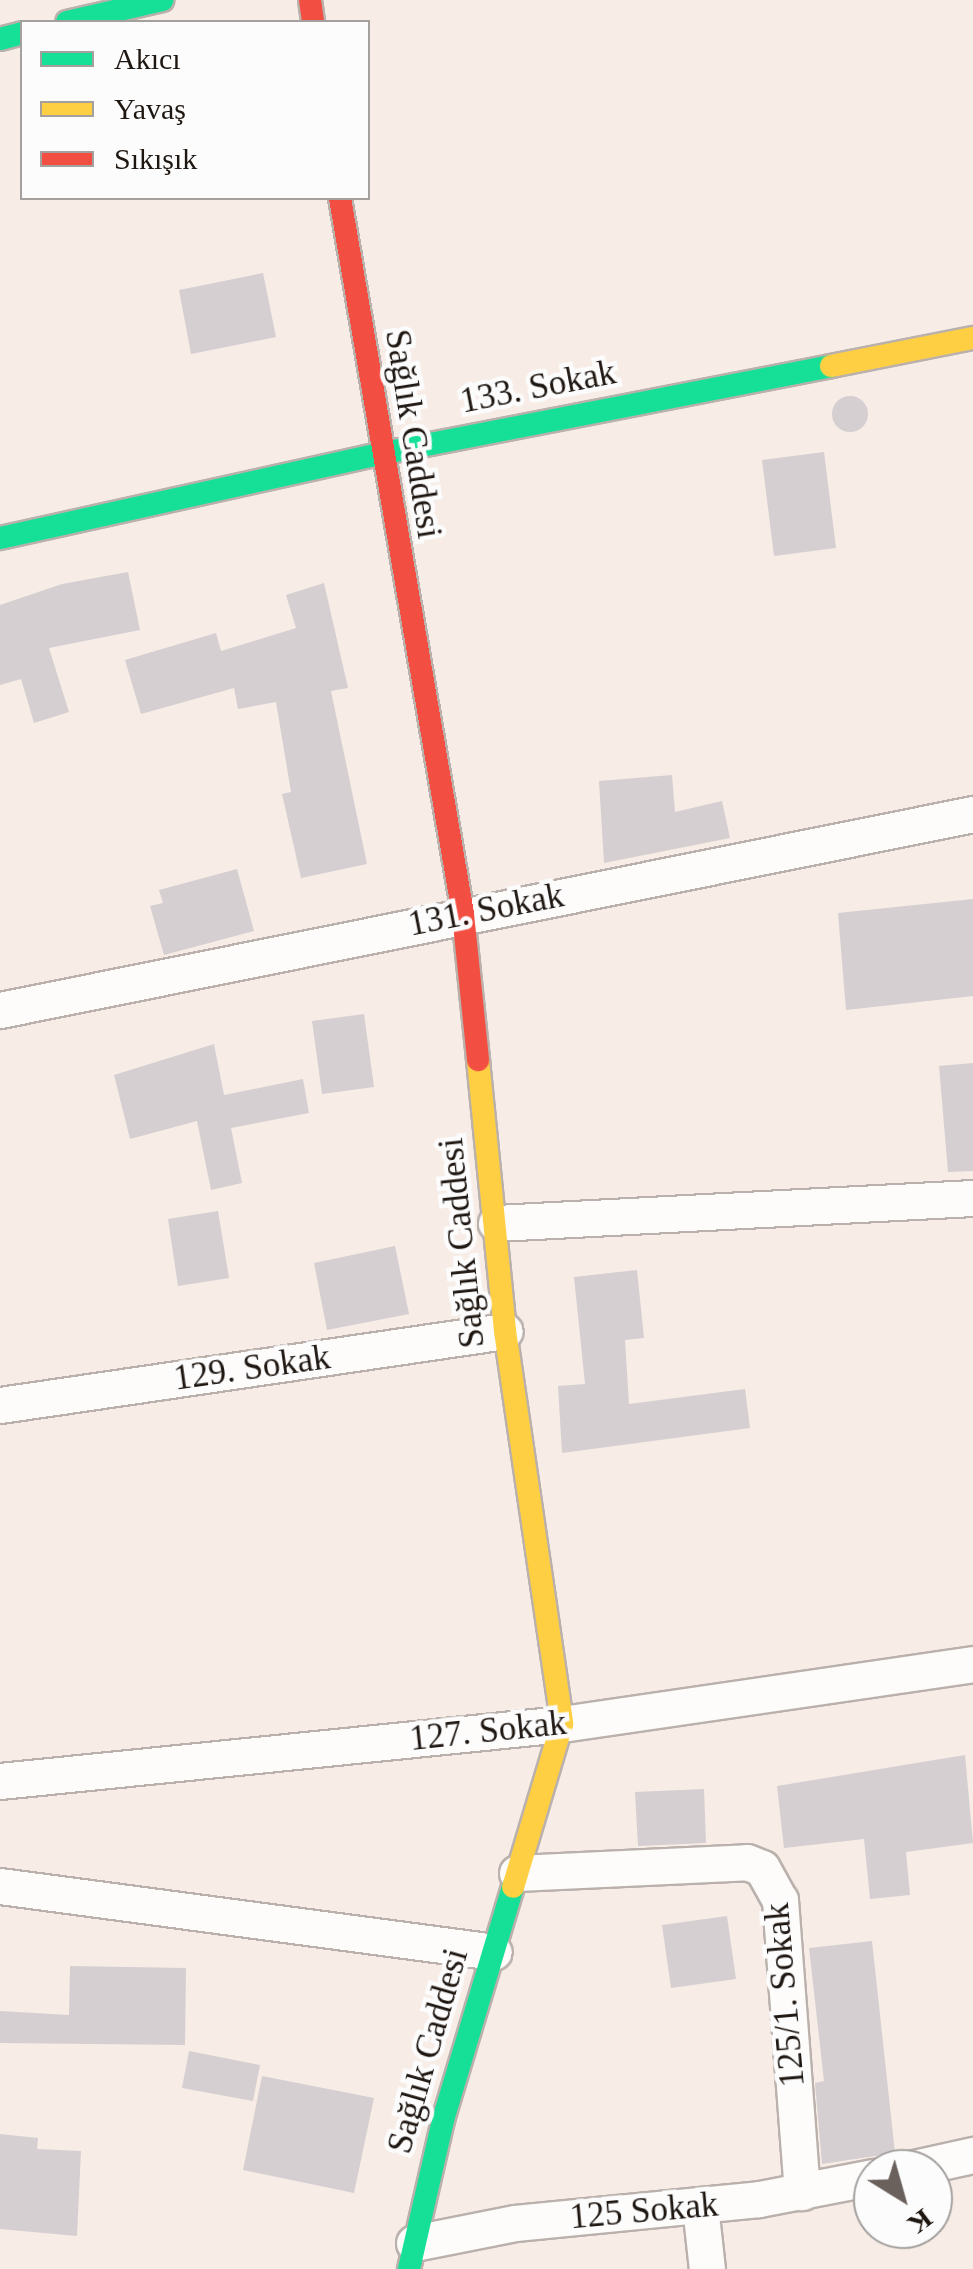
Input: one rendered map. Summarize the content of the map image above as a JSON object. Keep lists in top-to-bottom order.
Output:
{
  "streets": {
    "street": [
      "133. Sokak",
      "Sağlık Caddesi",
      "131. Sokak",
      "129. Sokak",
      "127. Sokak",
      "125/1. Sokak",
      "125 Sokak"
    ]
  },
  "crossings": [
    ["133. Sokak", "Sağlık Caddesi"],
    ["Sağlık Caddesi", "131. Sokak"],
    ["Sağlık Caddesi", "129. Sokak"],
    ["Sağlık Caddesi", "127. Sokak"],
    ["Sağlık Caddesi", "125/1. Sokak"],
    ["Sağlık Caddesi", "125 Sokak"],
    ["125/1. Sokak", "125 Sokak"]
  ],
  "legend": ["Akıcı", "Yavaş", "Sıkışık"],
  "north": "bottom right"
}
